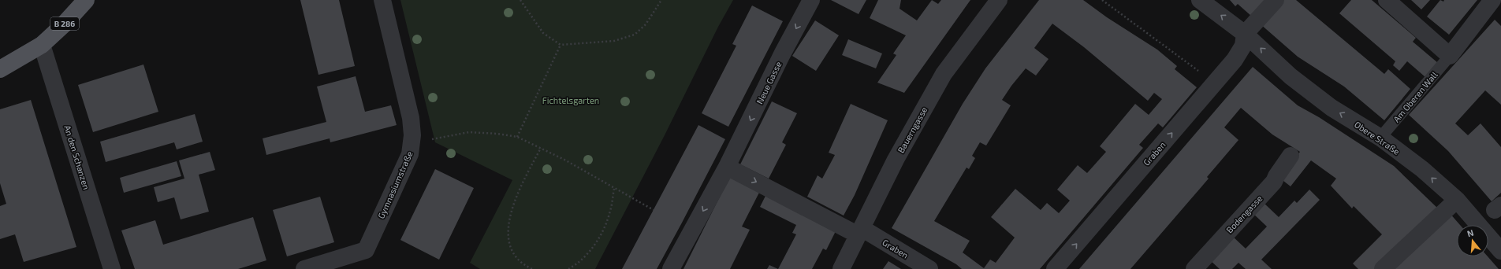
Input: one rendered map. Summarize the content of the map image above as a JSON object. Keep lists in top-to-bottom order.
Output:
{
  "streets": {
    "main road": ["B 286"],
    "street": [
      "Neue Gasse",
      "Am Oberen Wall",
      "Bauerngasse",
      "Obere Straße",
      "Graben",
      "An den Schanzen",
      "Gymnasiumstraße",
      "Bodengasse"
    ]
  },
  "crossings": [
    ["B 286", "An den Schanzen"],
    ["Am Oberen Wall", "Obere Straße"],
    ["Bauerngasse", "Graben"],
    ["Obere Straße", "Graben"]
  ],
  "one_way": ["Neue Gasse", "Obere Straße", "Graben"],
  "parks": ["Fichtelsgarten"],
  "north": "top"
}
